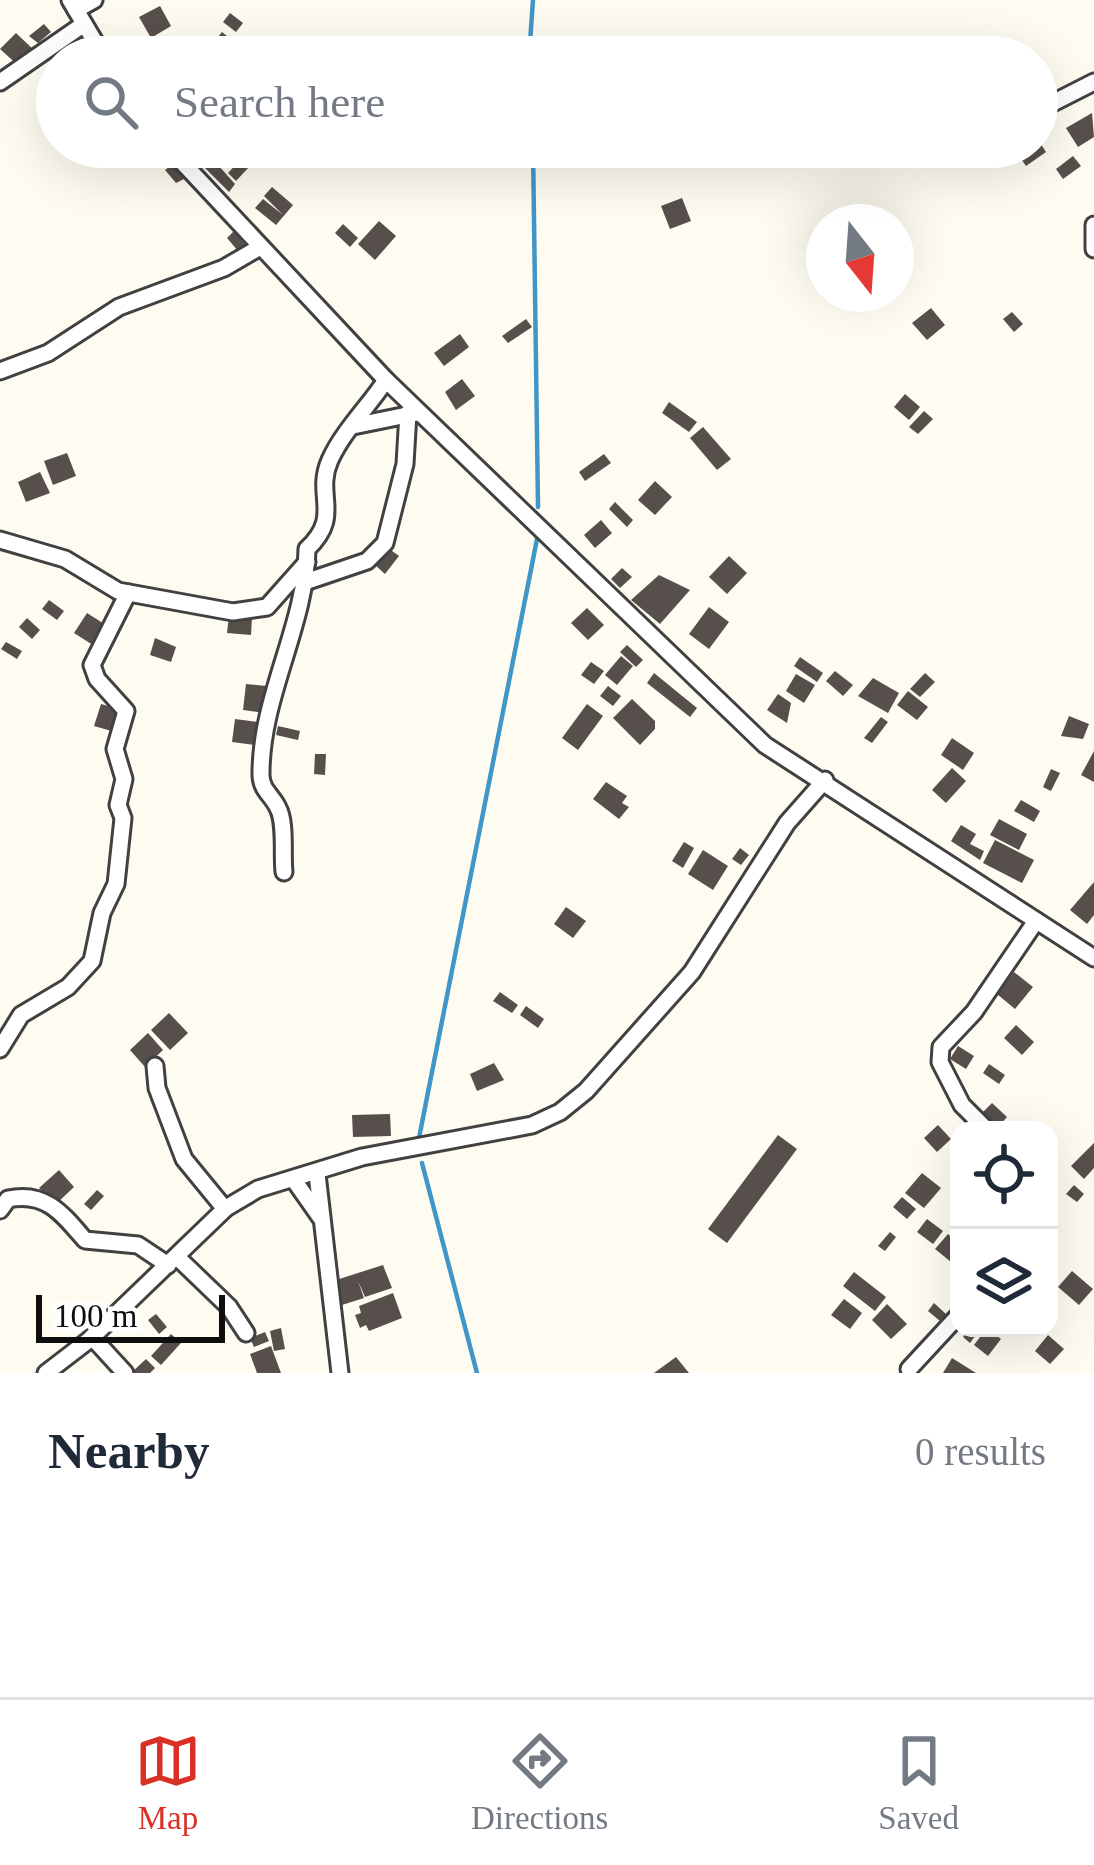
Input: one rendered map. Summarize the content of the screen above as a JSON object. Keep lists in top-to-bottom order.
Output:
{
  "scale_bar": "100 m",
  "north": "bottom",
  "page": {
    "search": "Search here",
    "scale": "100 m",
    "heading": ["Nearby", "0 results"],
    "nav": ["Map", "Directions", "Saved"]
  }
}
